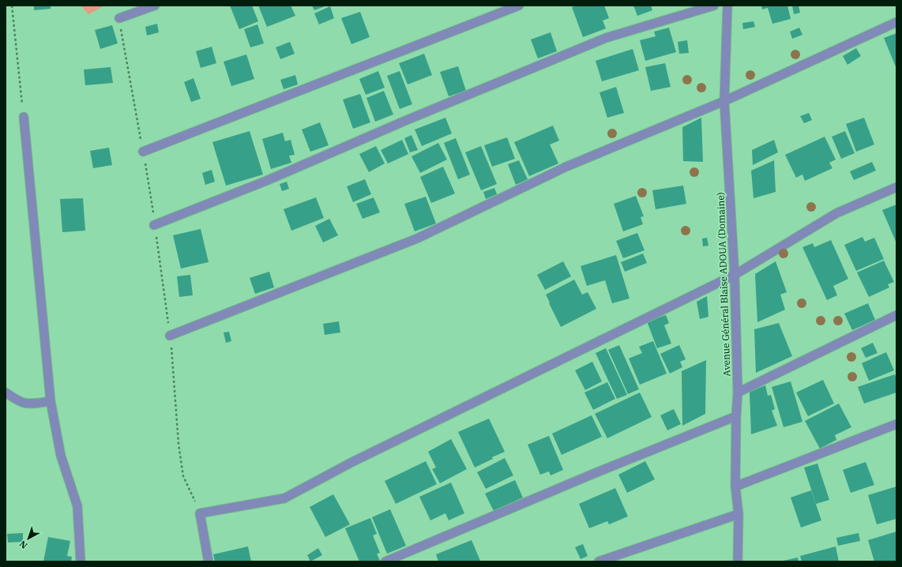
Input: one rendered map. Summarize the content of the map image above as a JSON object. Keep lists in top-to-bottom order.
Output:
{
  "streets": {
    "street": ["Avenue Général Blaise ADOUA (Domaine)"]
  },
  "north": "bottom left"
}
